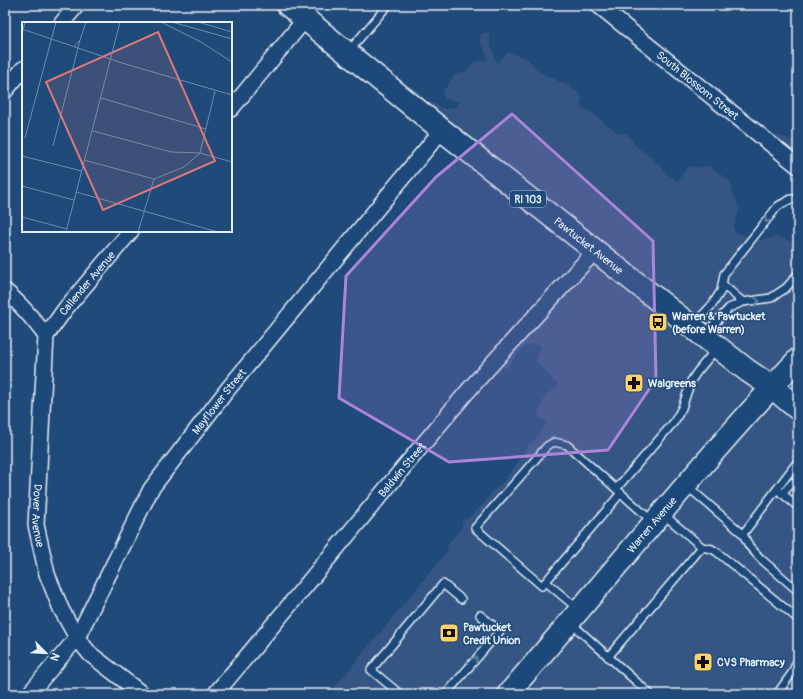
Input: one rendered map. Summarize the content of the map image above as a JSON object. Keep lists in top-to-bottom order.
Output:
{
  "streets": {
    "main road": ["RI 103", "Pawtucket Avenue", "Warren Avenue"],
    "street": [
      "South Blossom Street",
      "Callender Avenue",
      "Mayflower Street",
      "Baldwin Street",
      "Dover Avenue"
    ]
  },
  "crossings": [
    ["Pawtucket Avenue", "Mayflower Street"],
    ["Pawtucket Avenue", "Baldwin Street"],
    ["Pawtucket Avenue", "Warren Avenue"],
    ["Callender Avenue", "Dover Avenue"],
    ["Mayflower Street", "Dover Avenue"]
  ],
  "places": {
    "bus stop": ["Warren & Pawtucket (before Warren)"],
    "pharmacy": ["Walgreens", "CVS Pharmacy"],
    "bank": ["Pawtucket Credit Union"]
  },
  "north": "bottom right"
}
